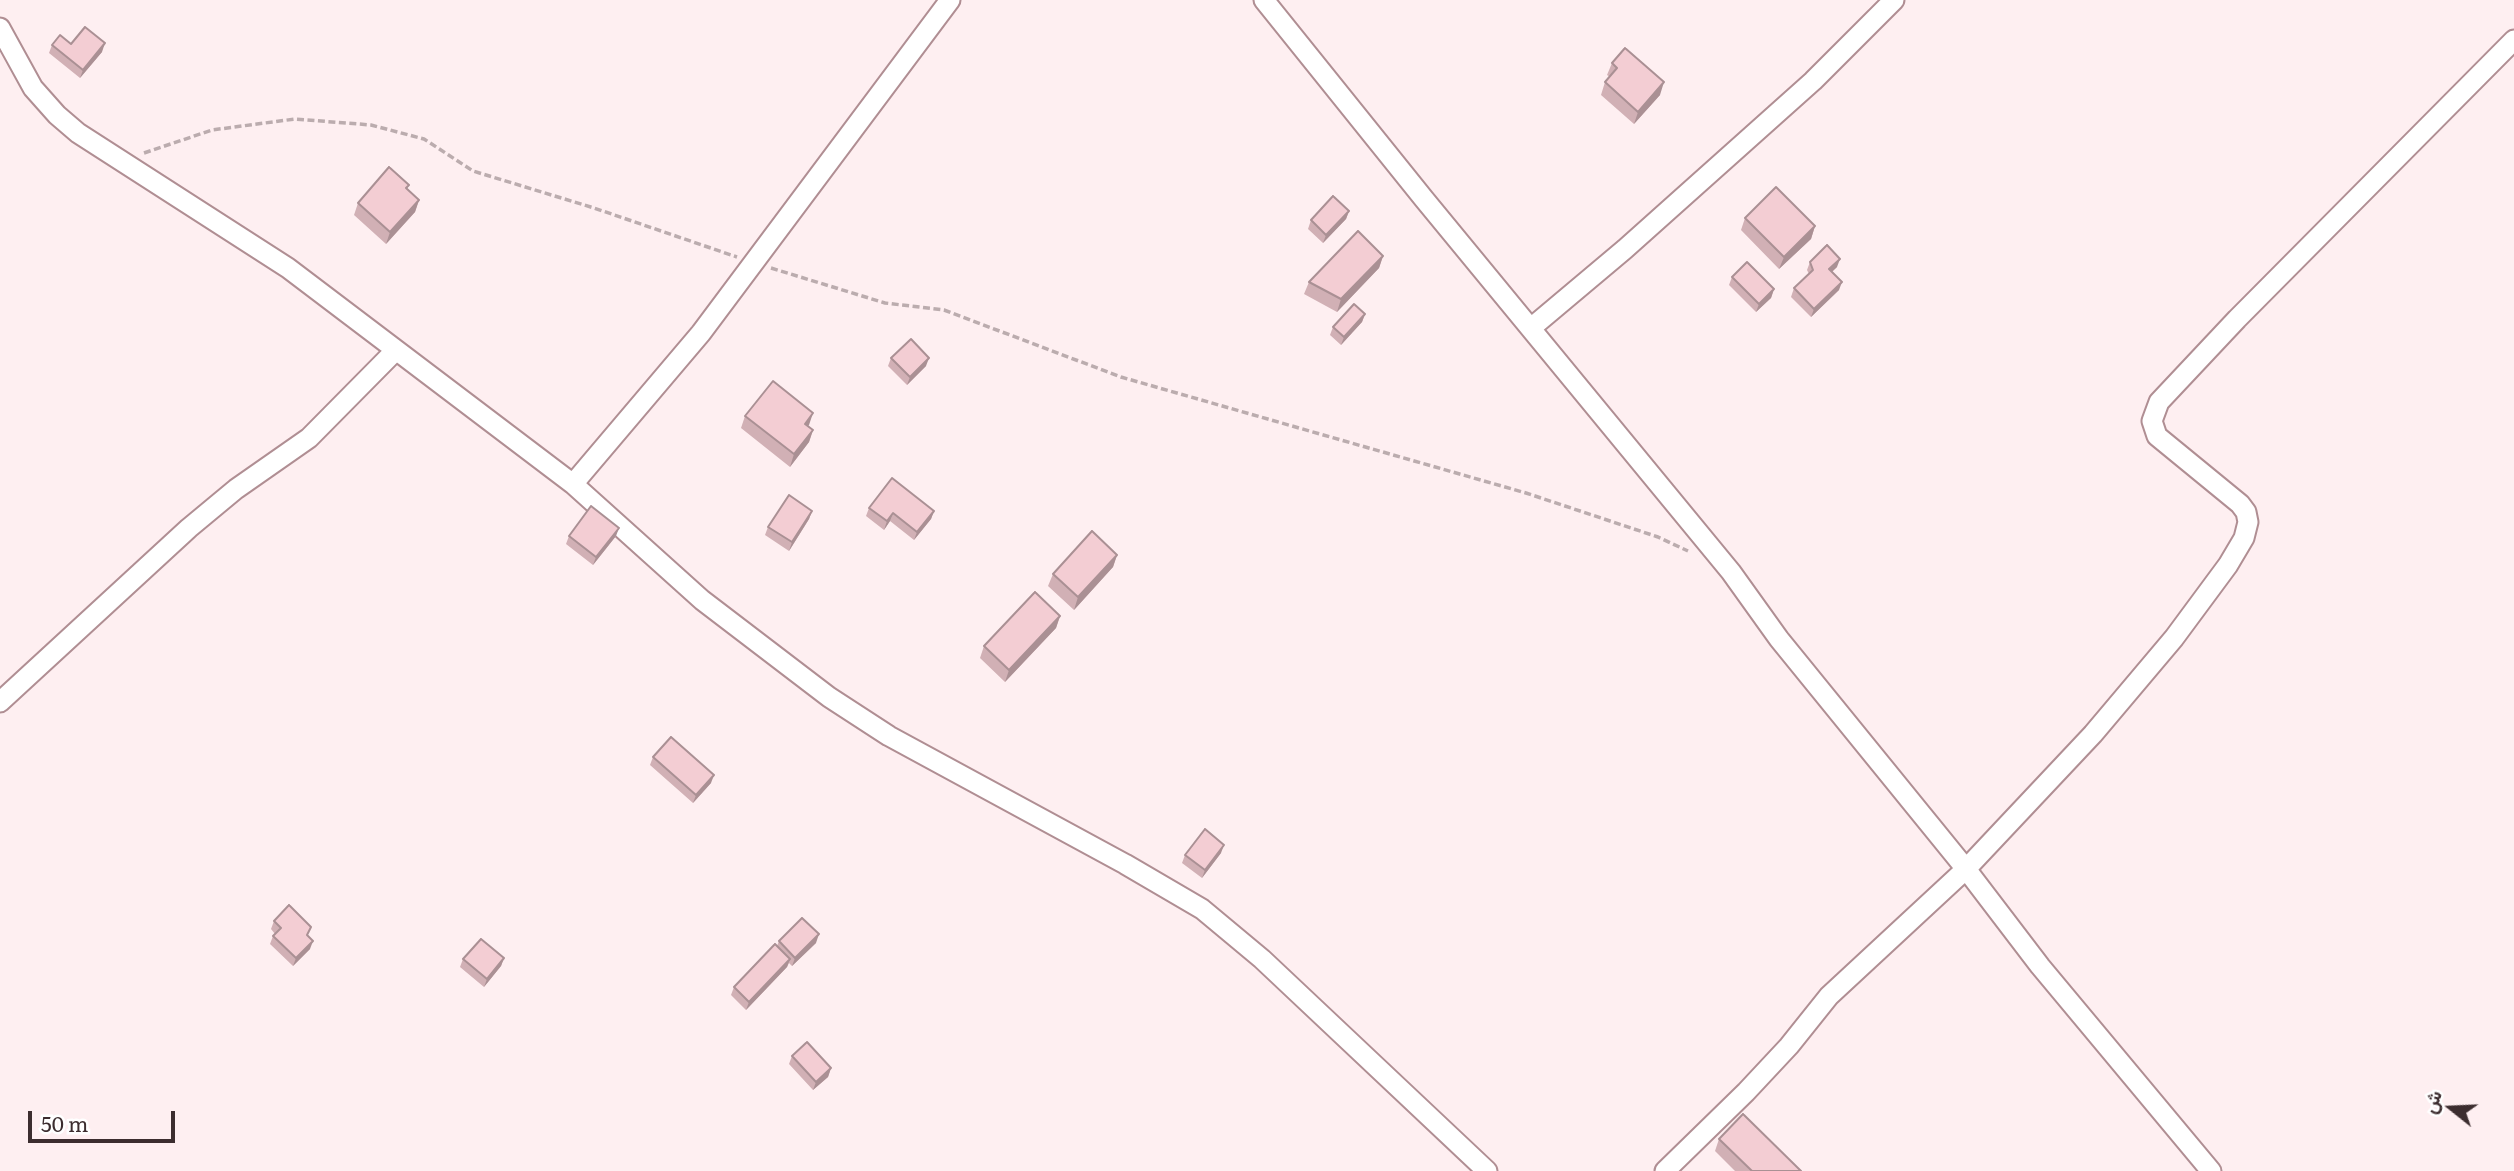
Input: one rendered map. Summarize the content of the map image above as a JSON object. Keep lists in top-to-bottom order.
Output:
{
  "scale_bar": "50 m",
  "north": "left"
}
